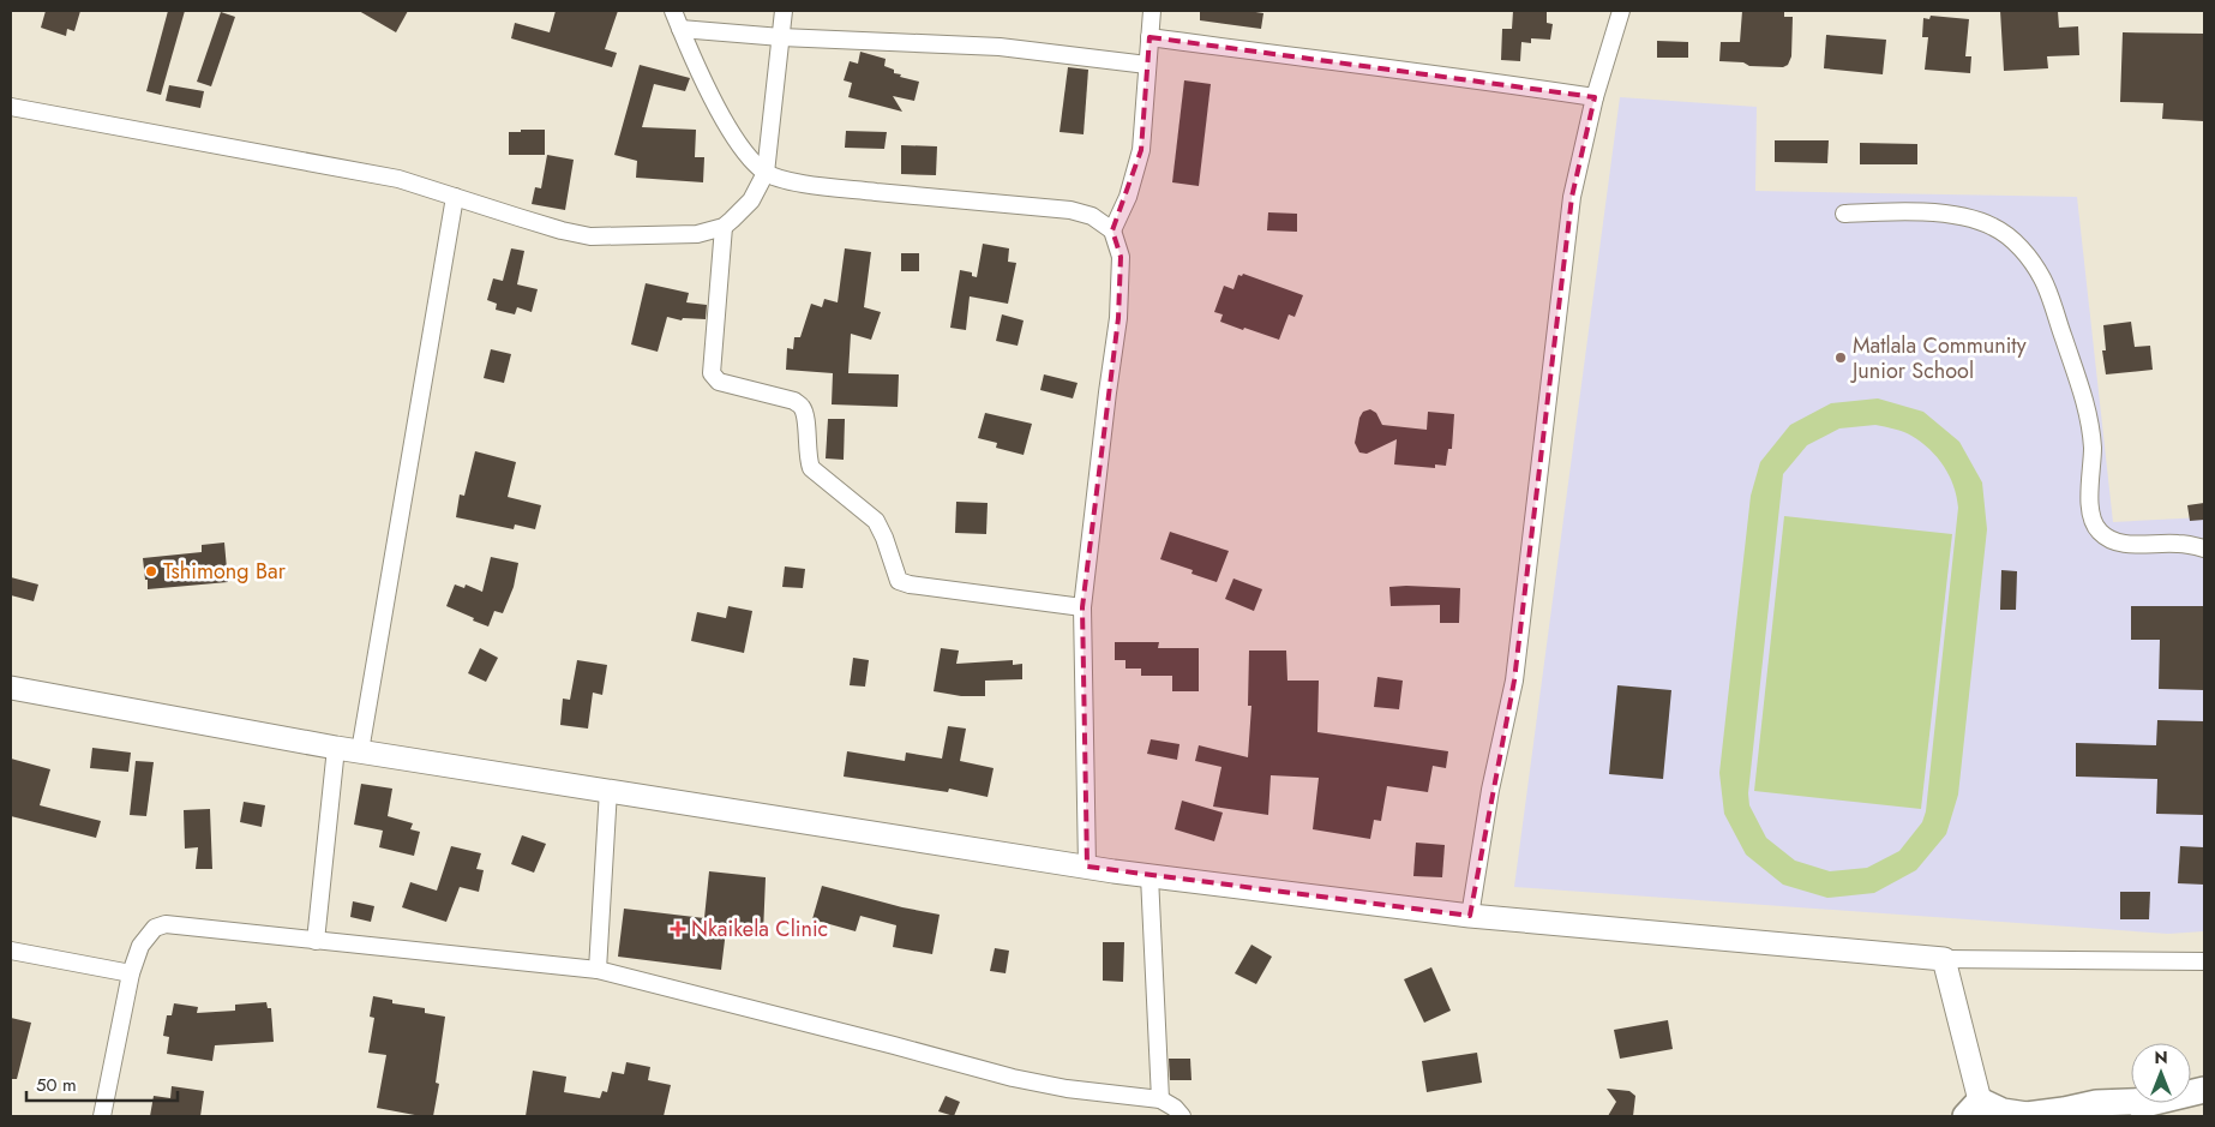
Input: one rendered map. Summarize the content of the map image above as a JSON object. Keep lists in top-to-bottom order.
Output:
{
  "places": {
    "other": ["Matlala Community Junior School", "Tshimong Bar"],
    "health": ["Nkaikela Clinic"]
  },
  "scale_bar": "50 m",
  "north": "top"
}
